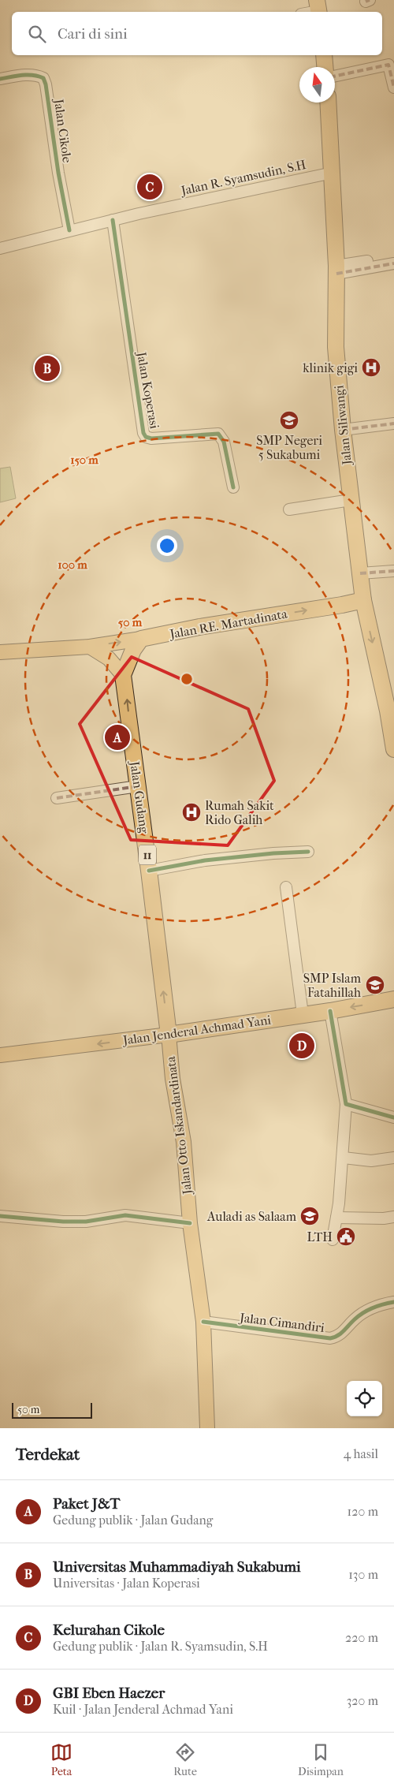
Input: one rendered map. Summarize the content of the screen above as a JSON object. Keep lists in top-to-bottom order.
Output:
{
  "streets": {
    "highway": [
      "Jalan Siliwangi",
      "Jalan RE. Martadinata",
      "Jalan Gudang",
      "11",
      "Jalan Jenderal Achmad Yani"
    ],
    "main road": ["Jalan Otto Iskandardinata"],
    "street": [
      "Jalan Cikole",
      "Jalan R. Syamsudin, S.H",
      "Jalan Koperasi",
      "Jalan Cimandiri"
    ]
  },
  "crossings": [
    ["Jalan Cikole", "Jalan R. Syamsudin, S.H"],
    ["Jalan R. Syamsudin, S.H", "Jalan Koperasi"],
    ["Jalan R. Syamsudin, S.H", "Jalan Siliwangi"],
    ["Jalan Siliwangi", "Jalan RE. Martadinata"],
    ["Jalan RE. Martadinata", "11"],
    ["Jalan Gudang", "11"],
    ["Jalan Gudang", "Jalan Jenderal Achmad Yani"],
    ["Jalan Gudang", "Jalan Otto Iskandardinata"],
    ["Jalan Jenderal Achmad Yani", "Jalan Otto Iskandardinata"],
    ["Jalan Otto Iskandardinata", "Jalan Cimandiri"]
  ],
  "one_way": ["Jalan RE. Martadinata", "Jalan Gudang", "Jalan Jenderal Achmad Yani"],
  "places": {
    "hospital": ["klinik gigi", "Rumah Sakit Rido Galih"],
    "school or university": ["SMP Negeri 5 Sukabumi", "SMP Islam Fatahillah", "Auladi as Salaam"],
    "public building": ["LTH"]
  },
  "scale_bar": "50 m",
  "north": "top",
  "page": {
    "search": "Cari di sini",
    "pins": [
      "C",
      "B",
      "A",
      "D"
    ],
    "scale": "50 m",
    "heading": ["Terdekat", "4 hasil"],
    "list": [
      {
        "mark": "A",
        "name": "Paket J&T",
        "note": "Gedung publik · Jalan Gudang",
        "value": "120 m"
      },
      {
        "mark": "B",
        "name": "Universitas Muhammadiyah Sukabumi",
        "note": "Universitas · Jalan Koperasi",
        "value": "130 m"
      },
      {
        "mark": "C",
        "name": "Kelurahan Cikole",
        "note": "Gedung publik · Jalan R. Syamsudin, S.H",
        "value": "220 m"
      },
      {
        "mark": "D",
        "name": "GBI Eben Haezer",
        "note": "Kuil · Jalan Jenderal Achmad Yani",
        "value": "320 m"
      }
    ],
    "nav": ["Peta", "Rute", "Disimpan"]
  },
  "rings": ["150 m", "100 m", "50 m"]
}
